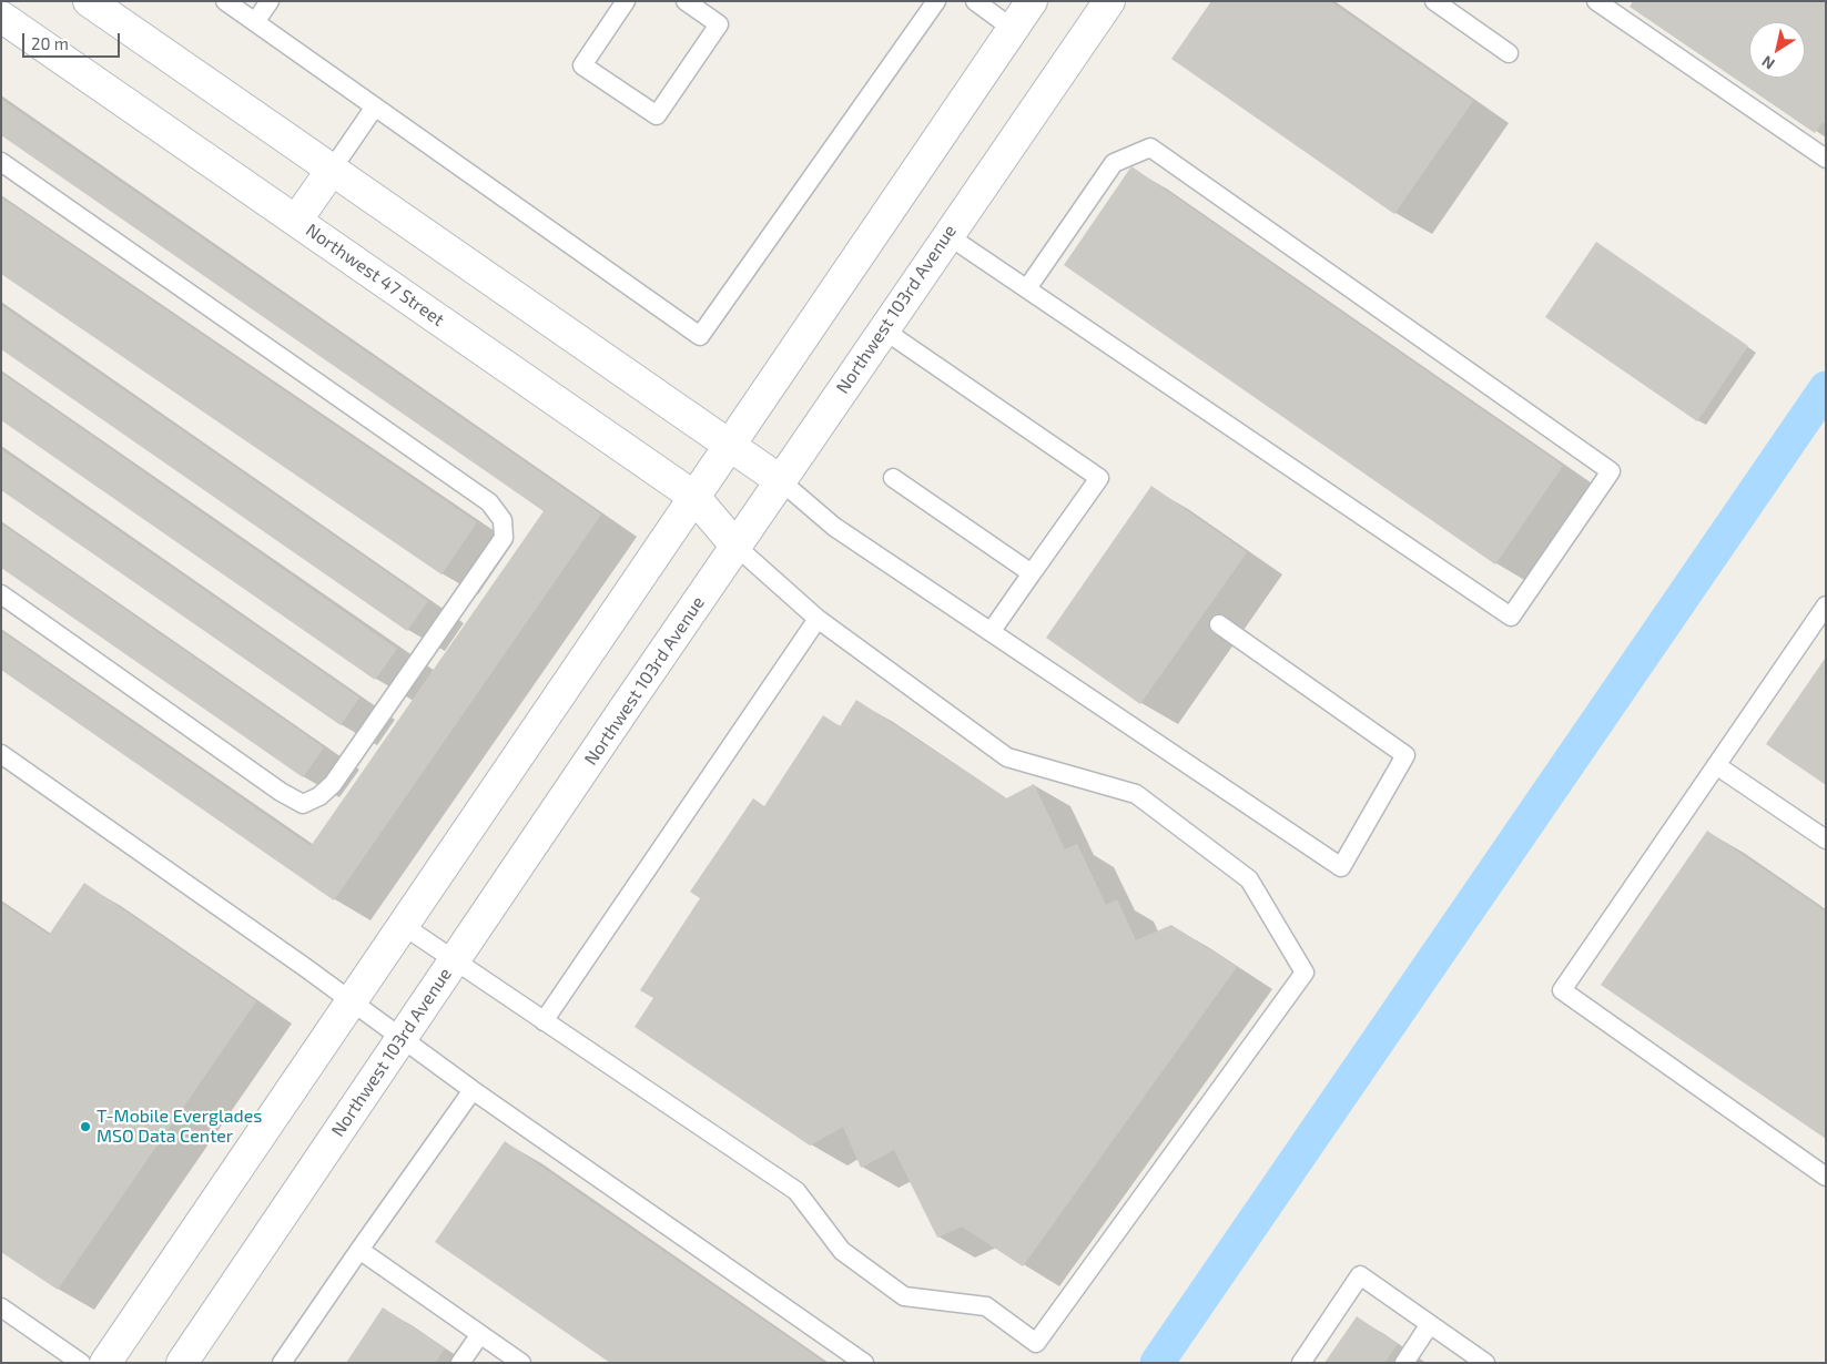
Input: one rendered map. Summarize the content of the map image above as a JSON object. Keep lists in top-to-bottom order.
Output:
{
  "streets": {
    "street": ["Northwest 47 Street", "Northwest 103rd Avenue"]
  },
  "crossings": [
    ["Northwest 47 Street", "Northwest 103rd Avenue"]
  ],
  "places": ["T-Mobile Everglades MSO Data Center"],
  "scale_bar": "20 m",
  "north": "bottom left"
}
